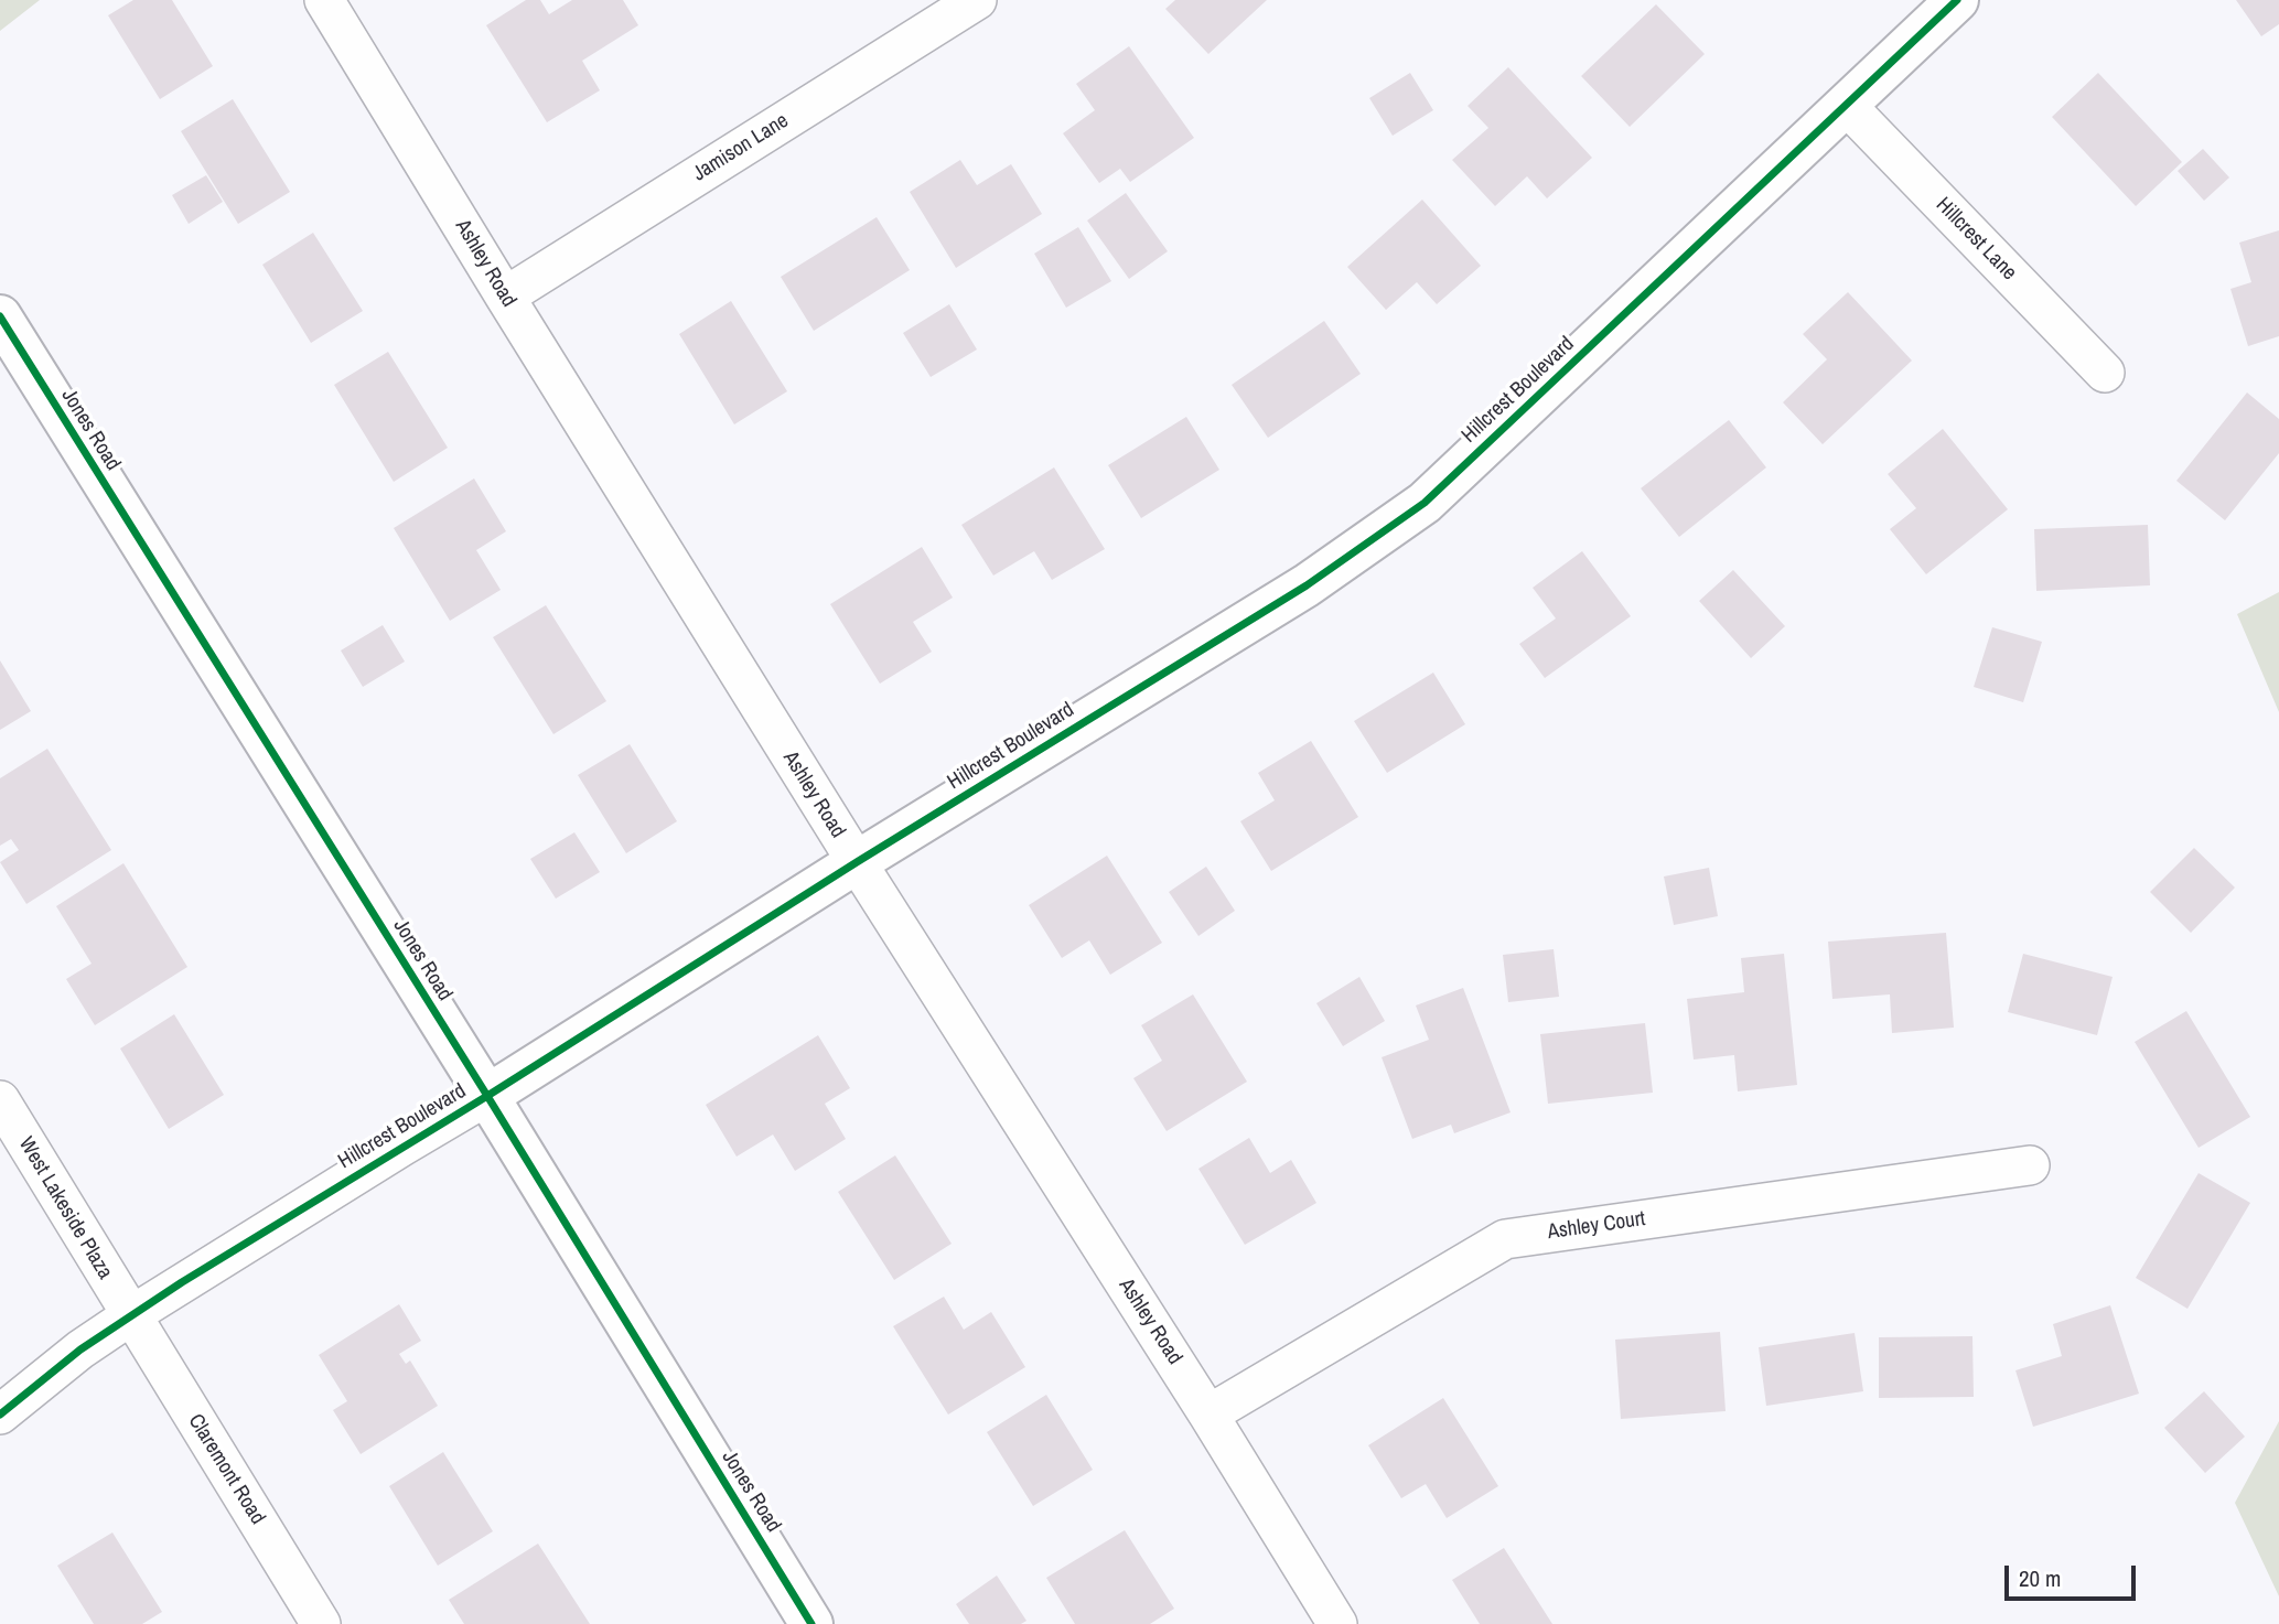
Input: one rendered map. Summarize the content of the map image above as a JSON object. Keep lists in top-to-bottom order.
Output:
{
  "streets": {
    "street": [
      "Jamison Lane",
      "Hillcrest Lane",
      "Ashley Road",
      "Hillcrest Boulevard",
      "Jones Road",
      "West Lakeside Plaza",
      "Ashley Court",
      "Claremont Road"
    ]
  },
  "crossings": [
    ["Jamison Lane", "Ashley Road"],
    ["Hillcrest Lane", "Hillcrest Boulevard"],
    ["Ashley Road", "Hillcrest Boulevard"],
    ["Ashley Road", "Ashley Court"],
    ["Hillcrest Boulevard", "Jones Road"],
    ["Hillcrest Boulevard", "West Lakeside Plaza"],
    ["Hillcrest Boulevard", "Claremont Road"],
    ["West Lakeside Plaza", "Claremont Road"]
  ],
  "scale_bar": "20 m"
}
